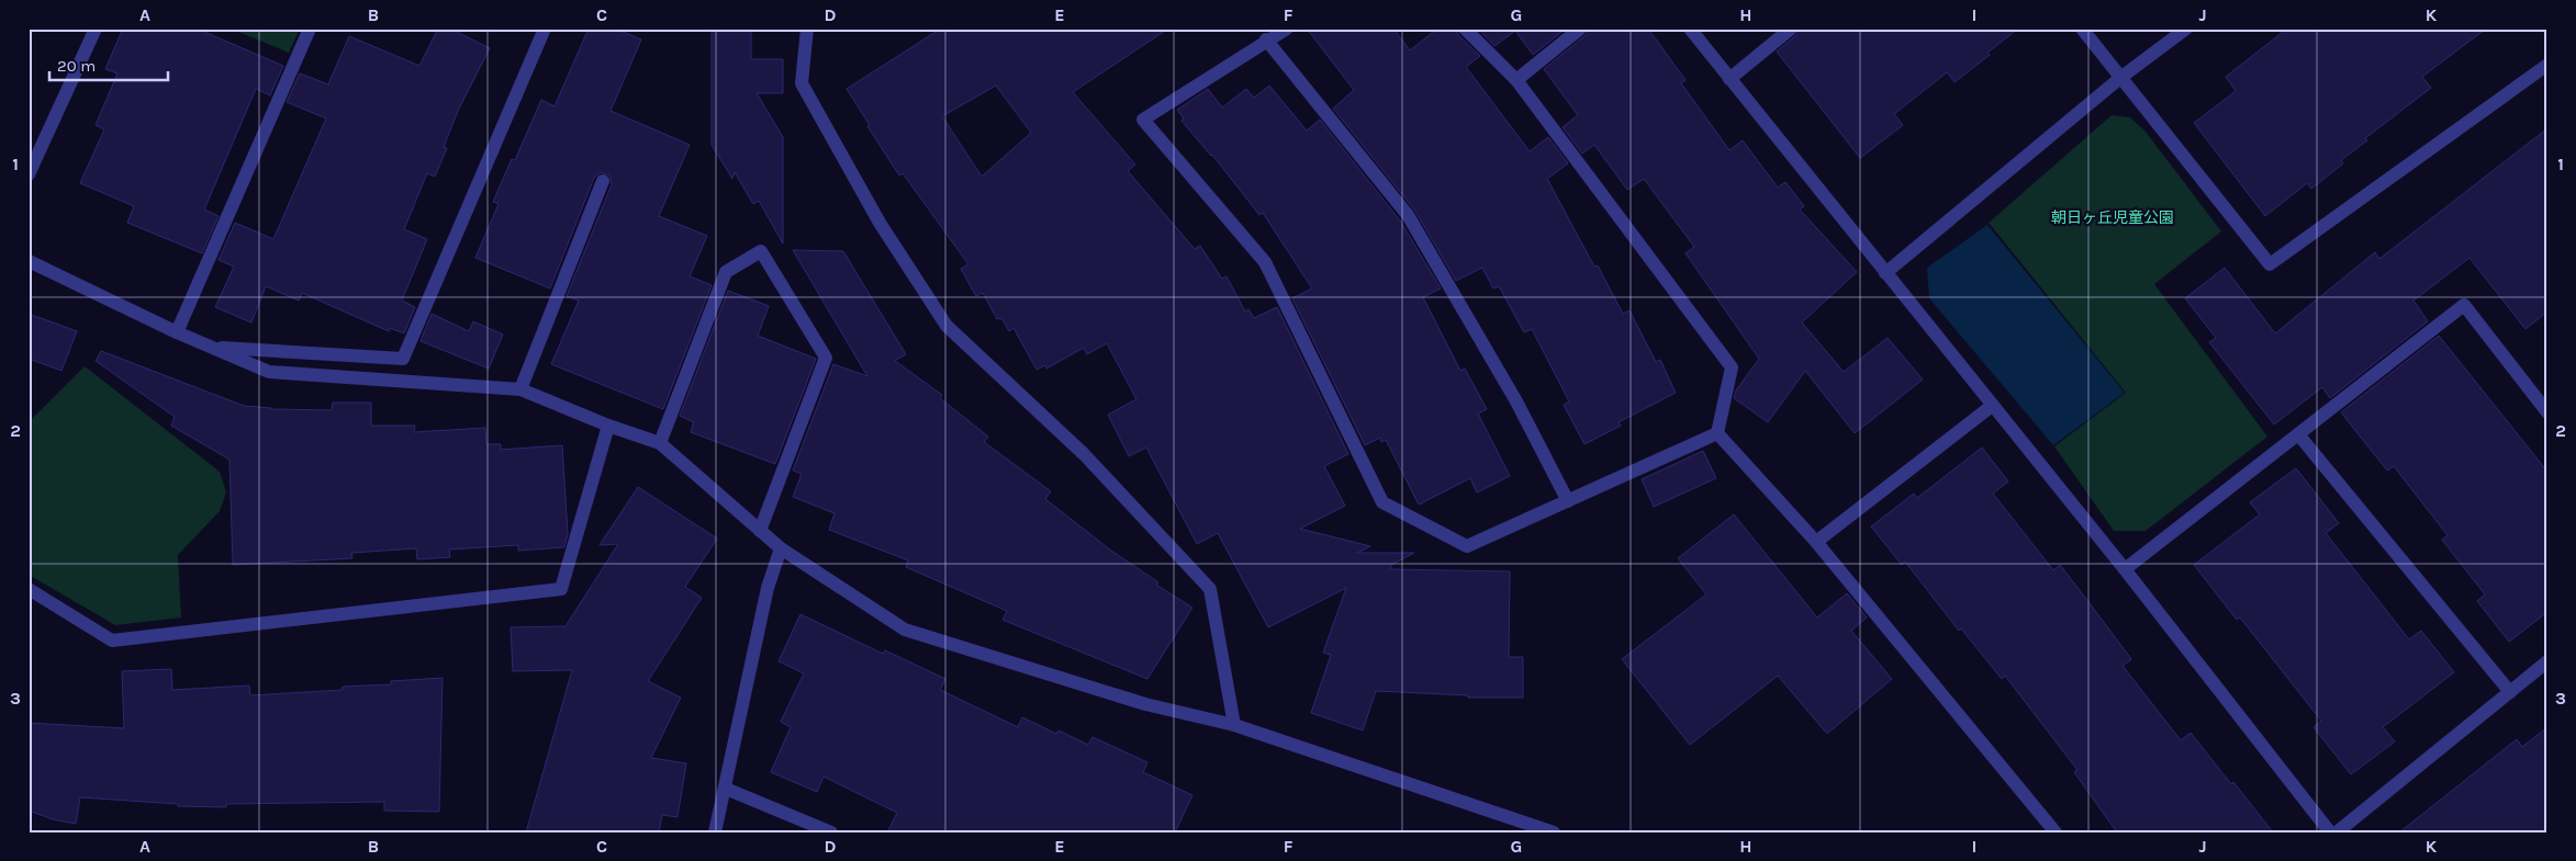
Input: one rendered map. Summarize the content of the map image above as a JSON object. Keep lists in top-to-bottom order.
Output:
{
  "parks": ["朝日ヶ丘児童公園"],
  "scale_bar": "20 m",
  "grid": {
    "columns": [
      "A",
      "B",
      "C",
      "D",
      "E",
      "F",
      "G",
      "H",
      "I",
      "J",
      "K"
    ],
    "rows": ["1", "2", "3"]
  }
}
